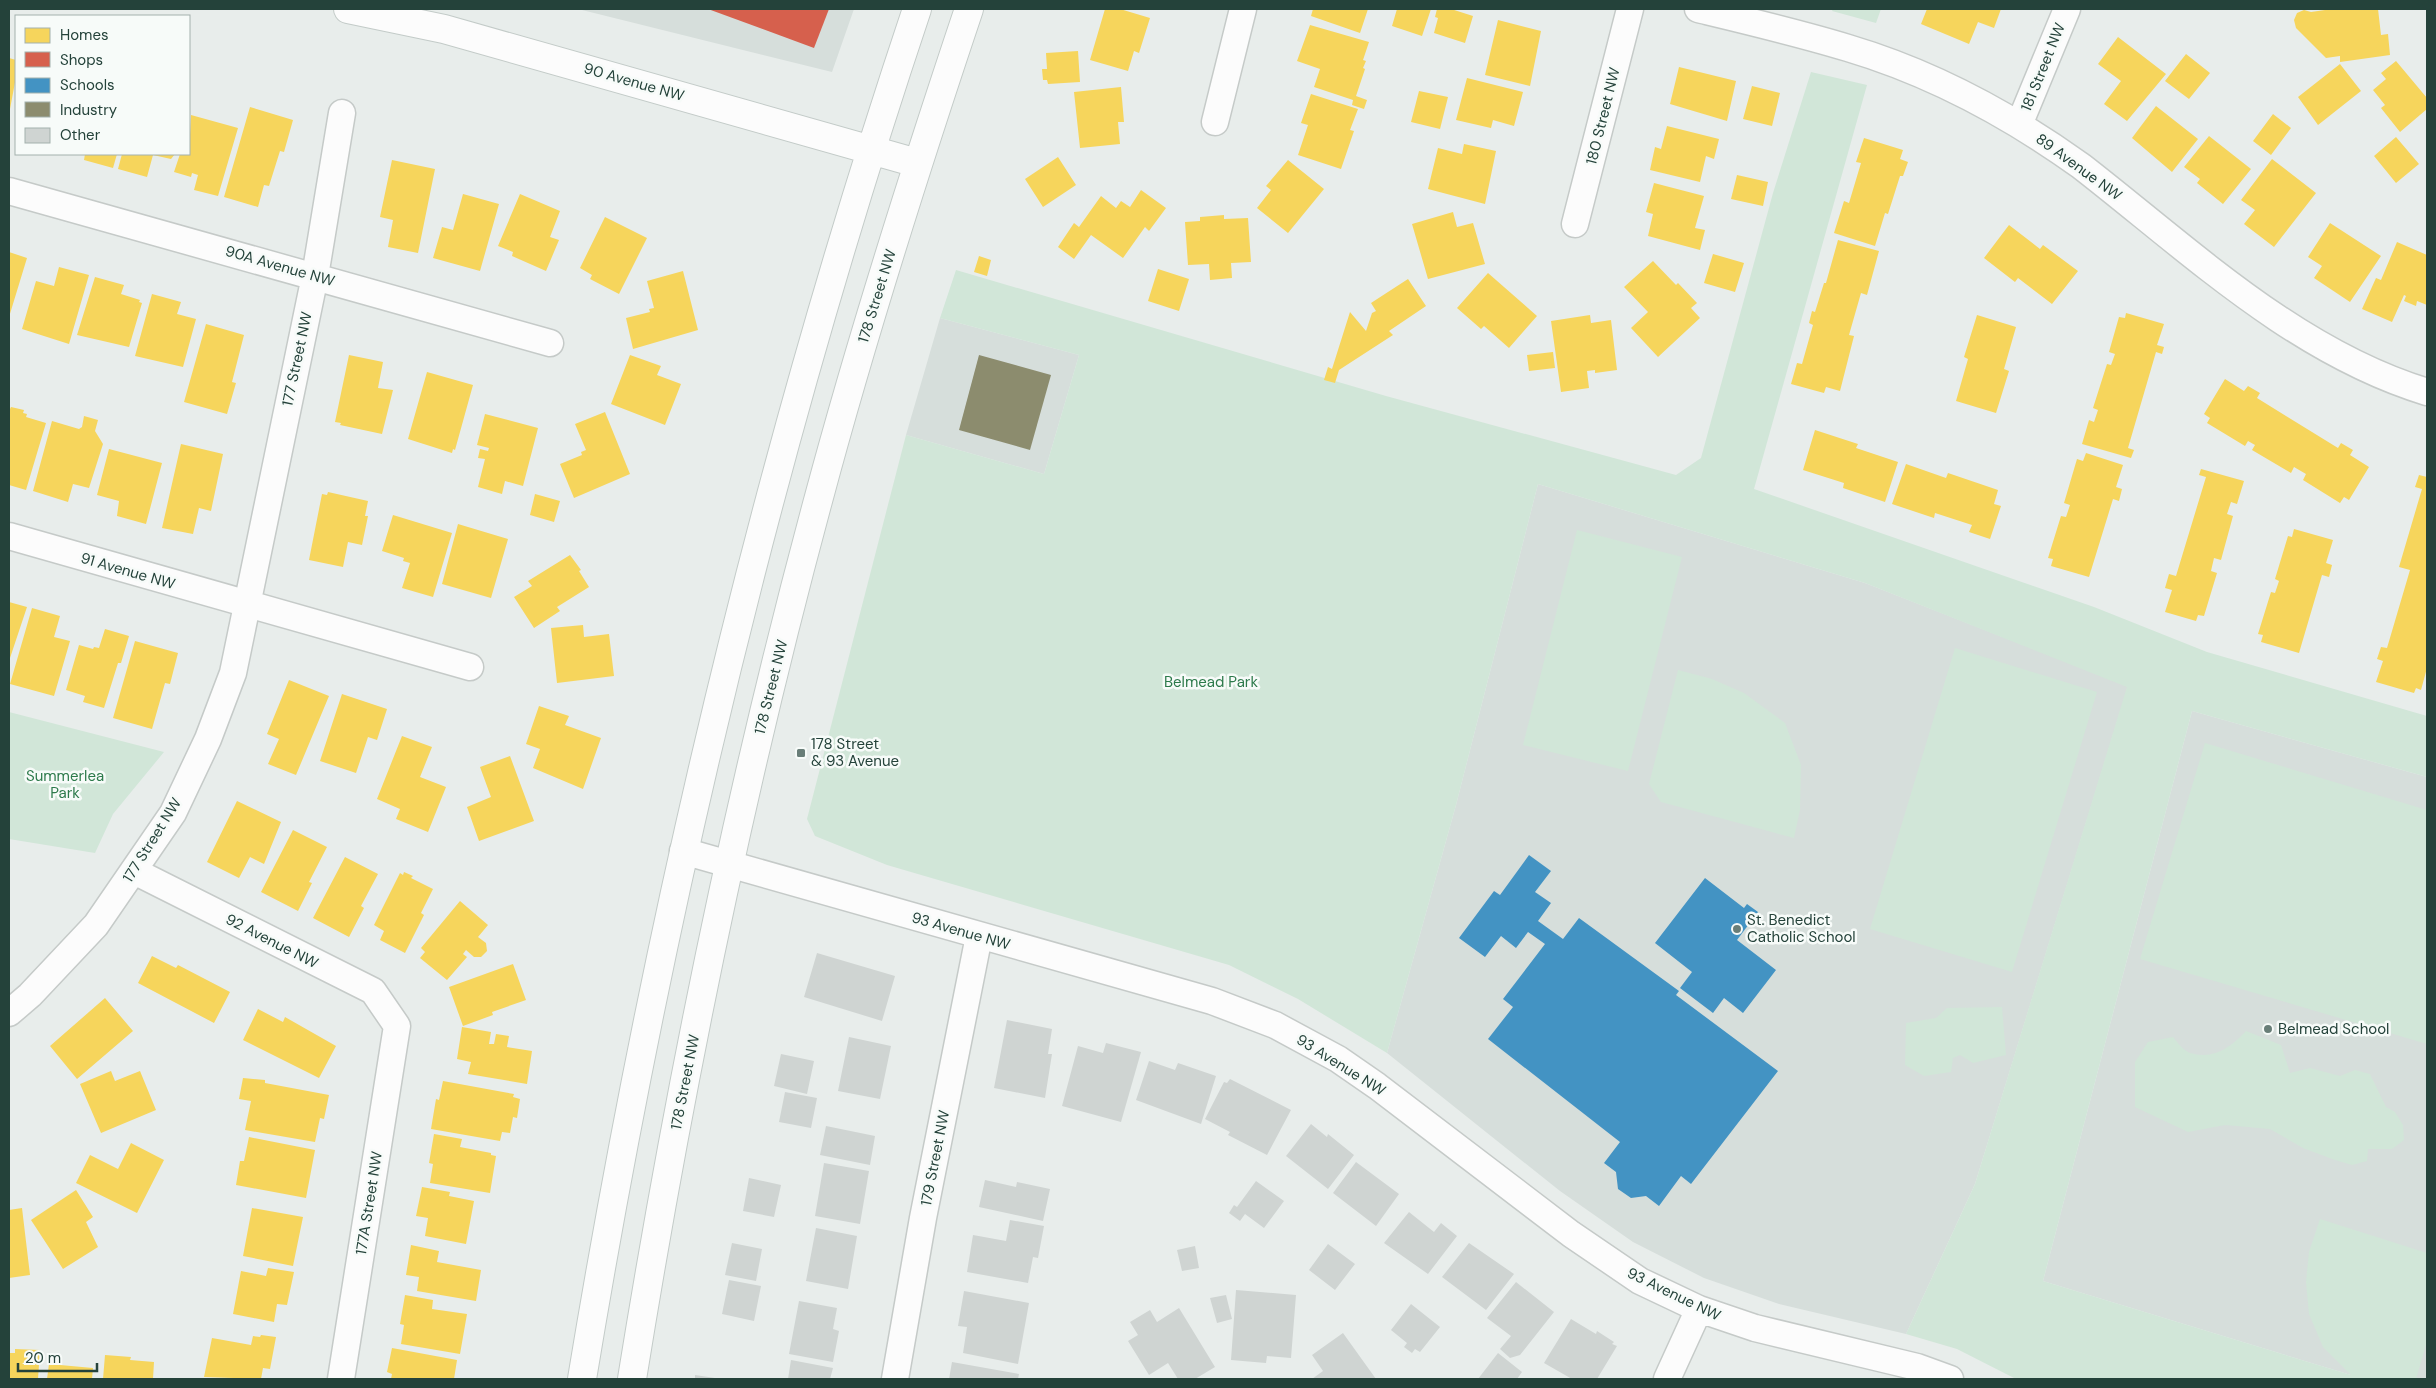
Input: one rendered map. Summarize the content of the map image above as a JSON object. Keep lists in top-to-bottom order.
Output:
{
  "streets": {
    "main road": ["90 Avenue NW", "178 Street NW"],
    "street": [
      "181 Street NW",
      "180 Street NW",
      "89 Avenue NW",
      "90A Avenue NW",
      "177 Street NW",
      "91 Avenue NW",
      "93 Avenue NW",
      "92 Avenue NW",
      "179 Street NW",
      "177A Street NW"
    ]
  },
  "crossings": [
    ["181 Street NW", "89 Avenue NW"],
    ["90 Avenue NW", "178 Street NW"],
    ["90A Avenue NW", "177 Street NW"],
    ["178 Street NW", "93 Avenue NW"],
    ["177 Street NW", "91 Avenue NW"],
    ["177 Street NW", "92 Avenue NW"],
    ["93 Avenue NW", "179 Street NW"],
    ["92 Avenue NW", "177A Street NW"]
  ],
  "parks": ["Belmead Park", "Summerlea Park"],
  "places": {
    "transit": ["178 Street & 93 Avenue"],
    "other": ["St. Benedict Catholic School", "Belmead School"]
  },
  "legend": [
    "Homes",
    "Shops",
    "Schools",
    "Industry",
    "Other"
  ],
  "scale_bar": "20 m"
}
